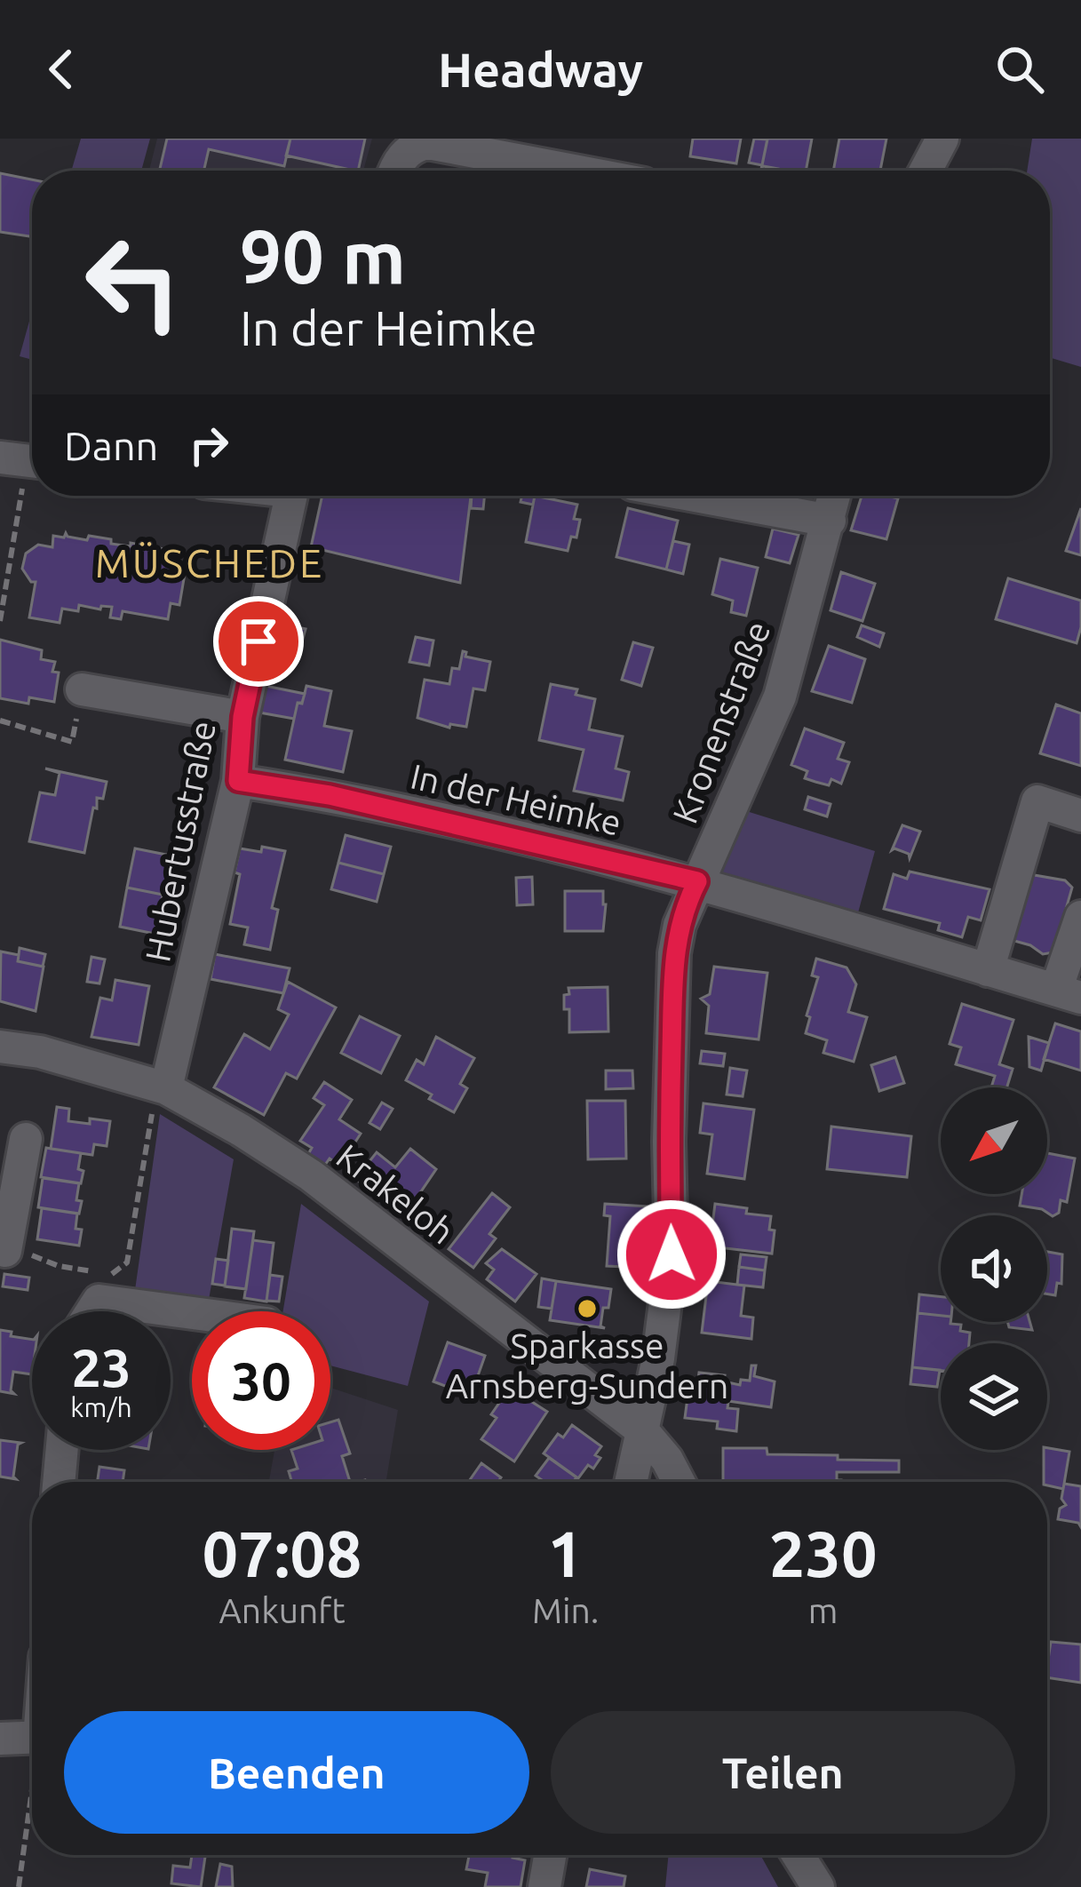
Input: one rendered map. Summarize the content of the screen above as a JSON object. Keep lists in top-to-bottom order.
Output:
{
  "streets": {
    "street": [
      "Kronenstraße",
      "In der Heimke",
      "Hubertusstraße",
      "Krakeloh"
    ]
  },
  "crossings": [
    ["Kronenstraße", "In der Heimke"],
    ["Kronenstraße", "Krakeloh"],
    ["In der Heimke", "Hubertusstraße"],
    ["Hubertusstraße", "Krakeloh"]
  ],
  "districts": ["MÜSCHEDE"],
  "places": ["Sparkasse Arnsberg-Sundern"],
  "north": "bottom left",
  "page": {
    "header": "Headway",
    "turn": ["90 m", "In der Heimke"],
    "then": "Dann",
    "speed": "23 km/h",
    "limit": "30",
    "eta": [
      "07:08",
      "Ankunft",
      "1",
      "Min.",
      "230",
      "m"
    ],
    "buttons": ["Beenden", "Teilen"]
  }
}
